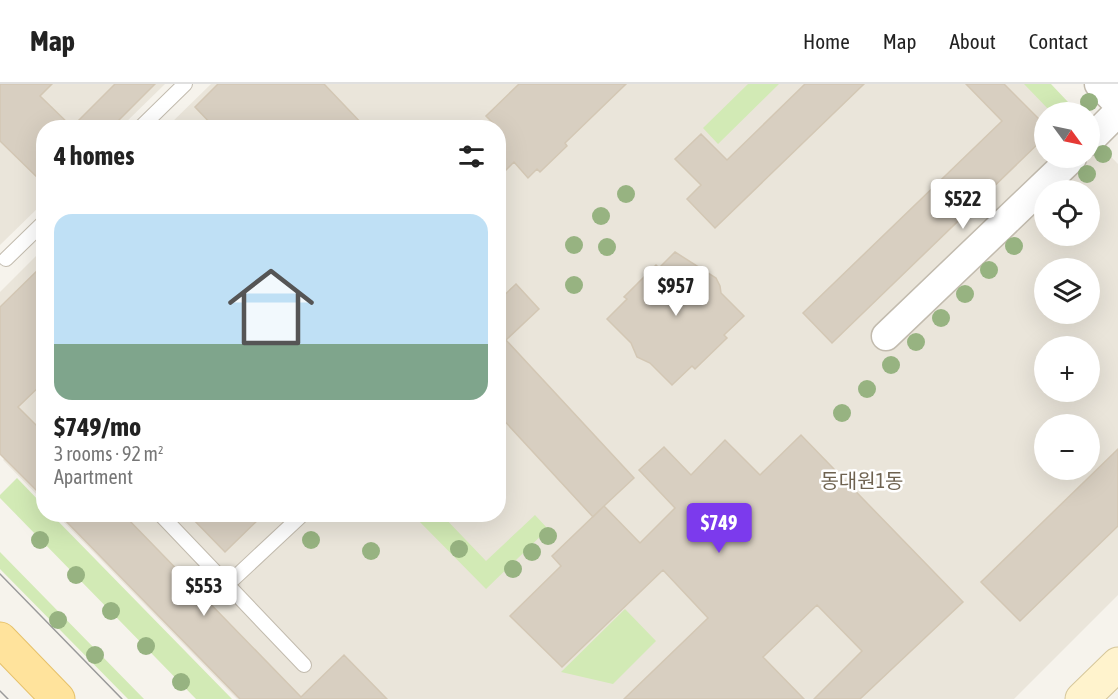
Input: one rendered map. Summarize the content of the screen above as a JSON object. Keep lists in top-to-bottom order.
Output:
{
  "districts": ["동대원1동"],
  "north": "bottom right",
  "page": {
    "header": "Map",
    "nav": [
      "Home",
      "Map",
      "About",
      "Contact"
    ],
    "map_buttons": ["+", "−"],
    "heading": "4 homes",
    "price": [
      "$522",
      "$957",
      "$749",
      "$553"
    ],
    "list": [
      {
        "name": "$749/mo",
        "note": "3 rooms · 92 m² · Apartment"
      }
    ]
  }
}
